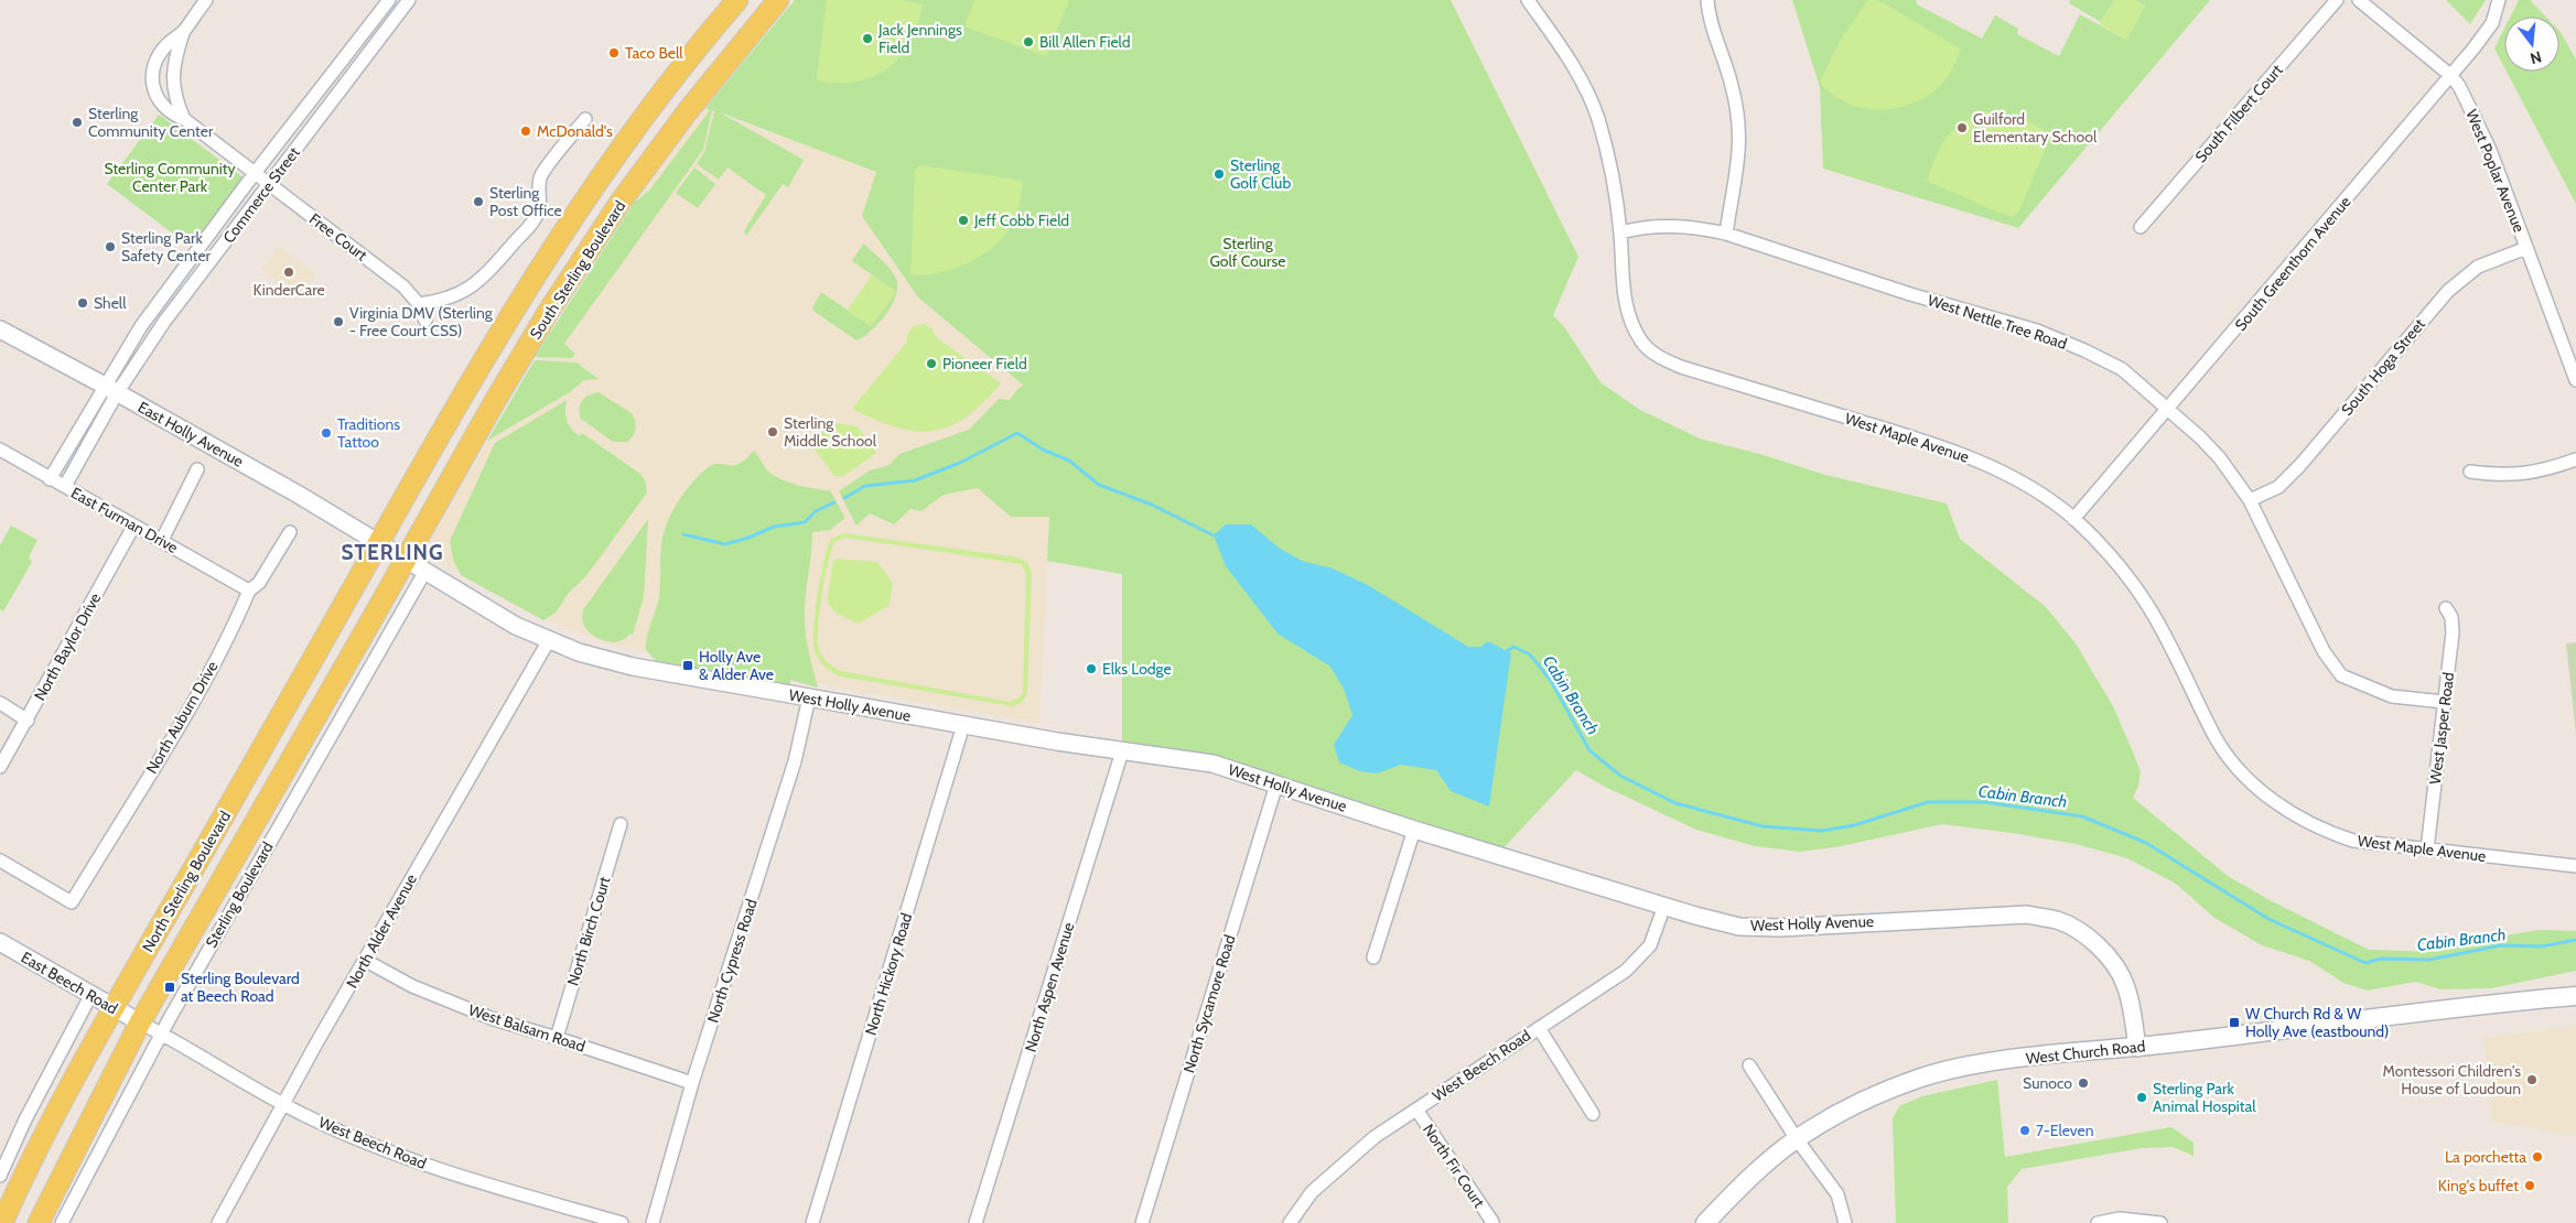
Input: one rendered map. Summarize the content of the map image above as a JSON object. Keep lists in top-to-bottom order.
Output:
{
  "streets": {
    "main road": ["South Sterling Boulevard", "North Sterling Boulevard", "West Church Road"],
    "street": [
      "South Filbert Court",
      "West Poplar Avenue",
      "Commerce Street",
      "Free Court",
      "South Greenthorn Avenue",
      "West Nettle Tree Road",
      "South Hoga Street",
      "East Holly Avenue",
      "West Maple Avenue",
      "East Furman Drive",
      "North Baylor Drive",
      "West Holly Avenue",
      "North Auburn Drive",
      "West Jasper Road",
      "Sterling Boulevard",
      "North Alder Avenue",
      "North Birch Court",
      "North Cypress Road",
      "North Hickory Road",
      "East Beech Road",
      "North Aspen Avenue",
      "North Sycamore Road",
      "West Balsam Road",
      "West Beech Road",
      "North Fir Court"
    ]
  },
  "crossings": [
    ["West Poplar Avenue", "South Greenthorn Avenue"],
    ["West Poplar Avenue", "South Hoga Street"],
    ["Commerce Street", "Free Court"],
    ["Commerce Street", "East Holly Avenue"],
    ["South Greenthorn Avenue", "West Nettle Tree Road"],
    ["South Greenthorn Avenue", "West Maple Avenue"],
    ["South Sterling Boulevard", "East Holly Avenue"],
    ["South Sterling Boulevard", "West Holly Avenue"],
    ["South Sterling Boulevard", "North Sterling Boulevard"],
    ["West Nettle Tree Road", "South Hoga Street"],
    ["West Nettle Tree Road", "West Maple Avenue"],
    ["West Nettle Tree Road", "West Jasper Road"],
    ["East Holly Avenue", "West Holly Avenue"],
    ["East Holly Avenue", "North Sterling Boulevard"],
    ["West Maple Avenue", "West Jasper Road"],
    ["East Furman Drive", "North Baylor Drive"],
    ["East Furman Drive", "North Auburn Drive"],
    ["West Holly Avenue", "North Sterling Boulevard"],
    ["West Holly Avenue", "Sterling Boulevard"],
    ["West Holly Avenue", "North Alder Avenue"],
    ["West Holly Avenue", "North Cypress Road"],
    ["West Holly Avenue", "North Hickory Road"],
    ["West Holly Avenue", "North Aspen Avenue"],
    ["West Holly Avenue", "North Sycamore Road"],
    ["West Holly Avenue", "West Church Road"],
    ["West Holly Avenue", "West Beech Road"],
    ["North Sterling Boulevard", "East Beech Road"],
    ["North Sterling Boulevard", "West Beech Road"],
    ["Sterling Boulevard", "West Beech Road"],
    ["North Alder Avenue", "West Balsam Road"],
    ["North Alder Avenue", "West Beech Road"],
    ["North Birch Court", "West Balsam Road"],
    ["North Cypress Road", "West Balsam Road"],
    ["East Beech Road", "West Beech Road"],
    ["West Beech Road", "North Fir Court"]
  ],
  "districts": ["STERLING"],
  "water": ["Cabin Branch"],
  "parks": ["Sterling Community Center Park", "Sterling Golf Course"],
  "places": {
    "other": [
      "Jack Jennings Field",
      "Bill Allen Field",
      "Taco Bell",
      "Sterling Community Center",
      "Guilford Elementary School",
      "McDonald's",
      "Sterling Golf Club",
      "Sterling Post Office",
      "Jeff Cobb Field",
      "Sterling Park Safety Center",
      "KinderCare",
      "Shell",
      "Virginia DMV (Sterling - Free Court CSS)",
      "Pioneer Field",
      "Sterling Middle School",
      "Traditions Tattoo",
      "Elks Lodge",
      "Montessori Children's House of Loudoun",
      "Sunoco",
      "Sterling Park Animal Hospital",
      "7-Eleven",
      "La porchetta",
      "King's buffet"
    ],
    "transit": ["Holly Ave & Alder Ave", "Sterling Boulevard at Beech Road", "W Church Rd & W Holly Ave (eastbound)"]
  },
  "north": "bottom"
}
